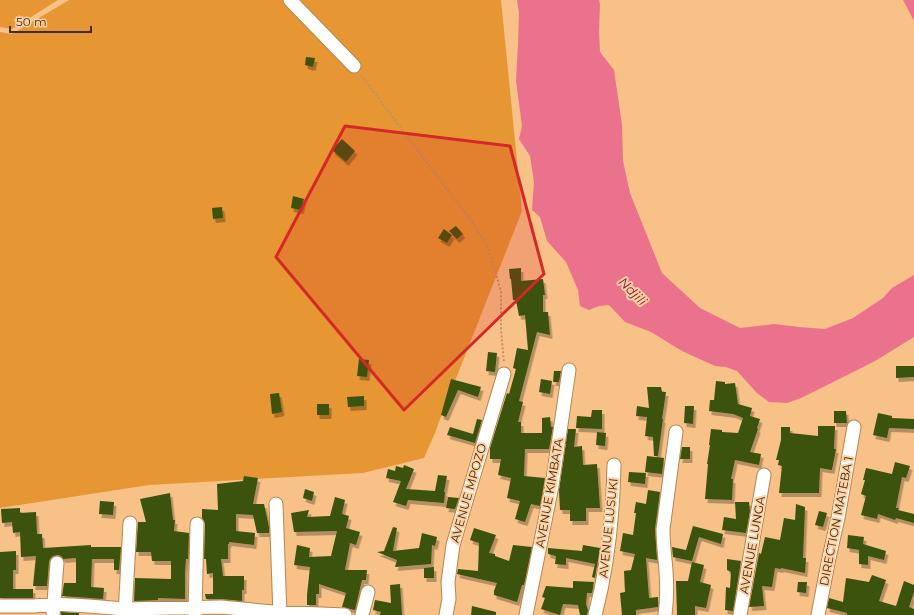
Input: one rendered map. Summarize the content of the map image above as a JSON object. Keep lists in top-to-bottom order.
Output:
{
  "streets": {
    "street": [
      "AVENUE MPOZO",
      "AVENUE KIMBATA",
      "DIRECTION MATEBA 1",
      "AVENUE LUSUKI",
      "AVENUE LUNGA"
    ]
  },
  "water": ["Ndjili"],
  "scale_bar": "50 m"
}
